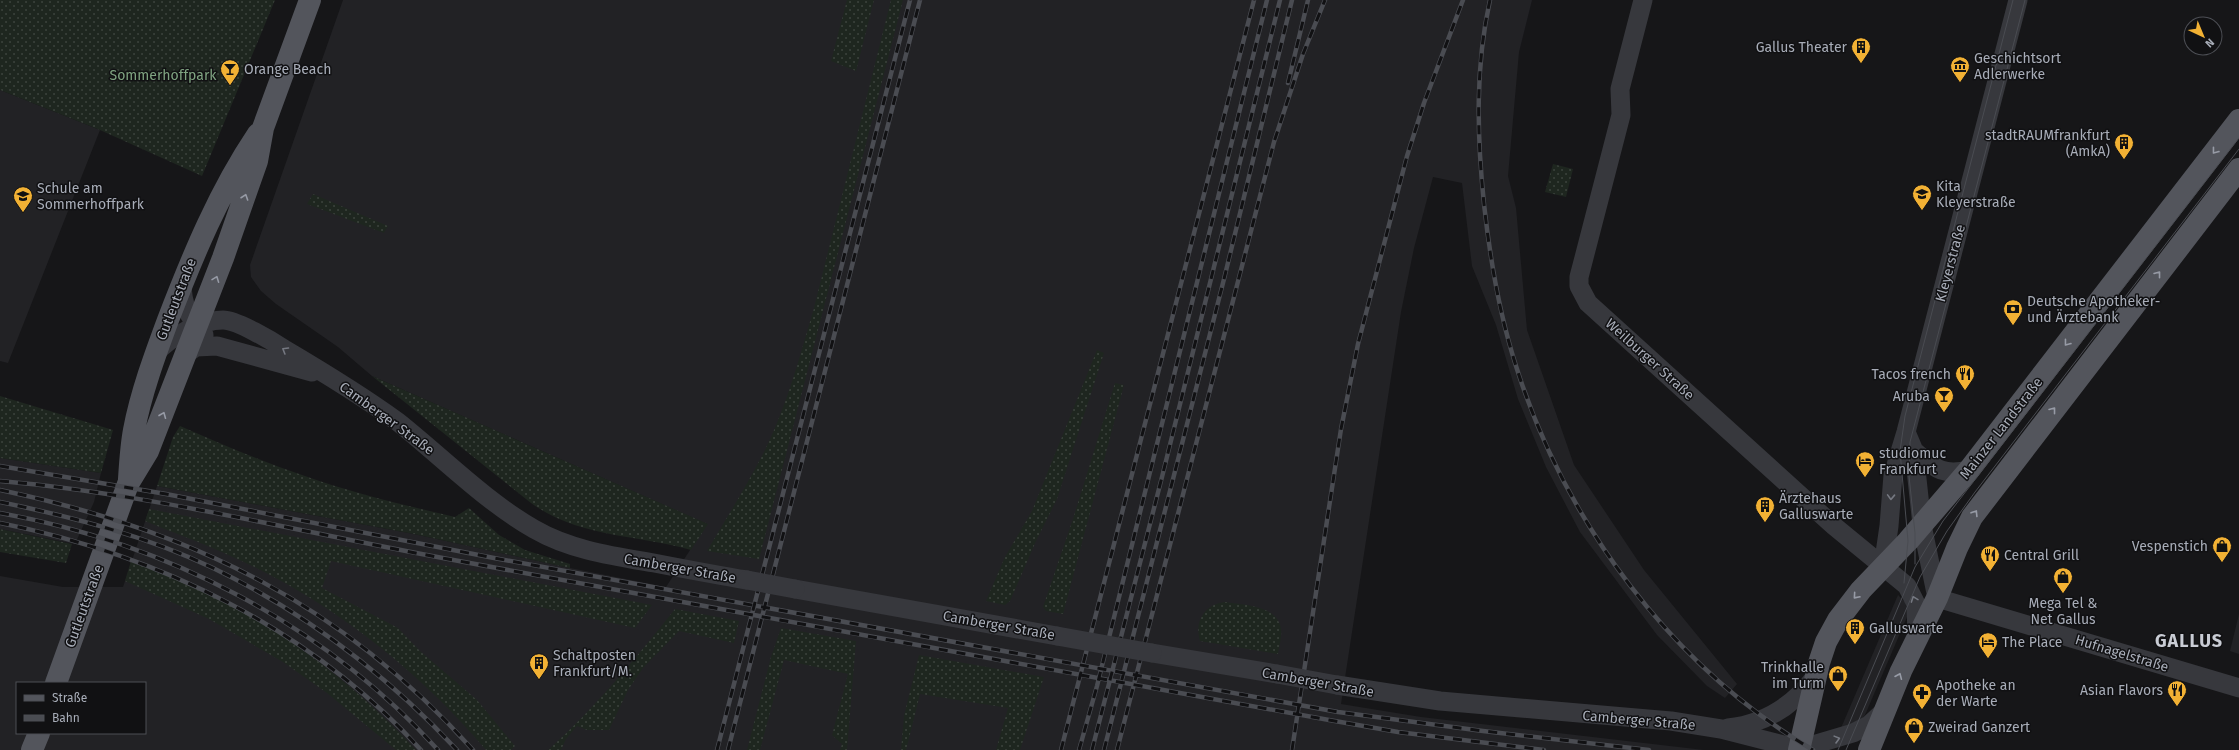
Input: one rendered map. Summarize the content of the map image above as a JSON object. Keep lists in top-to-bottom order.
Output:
{
  "streets": {
    "main road": ["Gutleutstraße", "Mainzer Landstraße"],
    "street": [
      "Kleyerstraße",
      "Weilburger Straße",
      "Camberger Straße",
      "Hufnagelstraße"
    ]
  },
  "crossings": [
    ["Kleyerstraße", "Weilburger Straße"],
    ["Kleyerstraße", "Mainzer Landstraße"],
    ["Weilburger Straße", "Mainzer Landstraße"],
    ["Camberger Straße", "Mainzer Landstraße"]
  ],
  "districts": ["GALLUS"],
  "parks": ["Sommerhoffpark"],
  "places": {
    "building": [
      "Gallus Theater",
      "stadtRAUMfrankfurt (AmkA)",
      "Ärztehaus Galluswarte",
      "Galluswarte",
      "Schaltposten Frankfurt/M."
    ],
    "museum": ["Geschichtsort Adlerwerke"],
    "bar": ["Orange Beach", "Aruba"],
    "school or university": ["Kita Kleyerstraße", "Schule am Sommerhoffpark"],
    "bank": ["Deutsche Apotheker- und Ärztebank"],
    "restaurant": ["Tacos french", "Central Grill", "Asian Flavors"],
    "hotel": ["studiomuc Frankfurt", "The Place"],
    "shop": [
      "Vespenstich",
      "Mega Tel & Net Gallus",
      "Trinkhalle im Turm",
      "Zweirad Ganzert"
    ],
    "pharmacy": ["Apotheke an der Warte"]
  },
  "legend": ["Straße", "Bahn"],
  "north": "bottom right"
}
